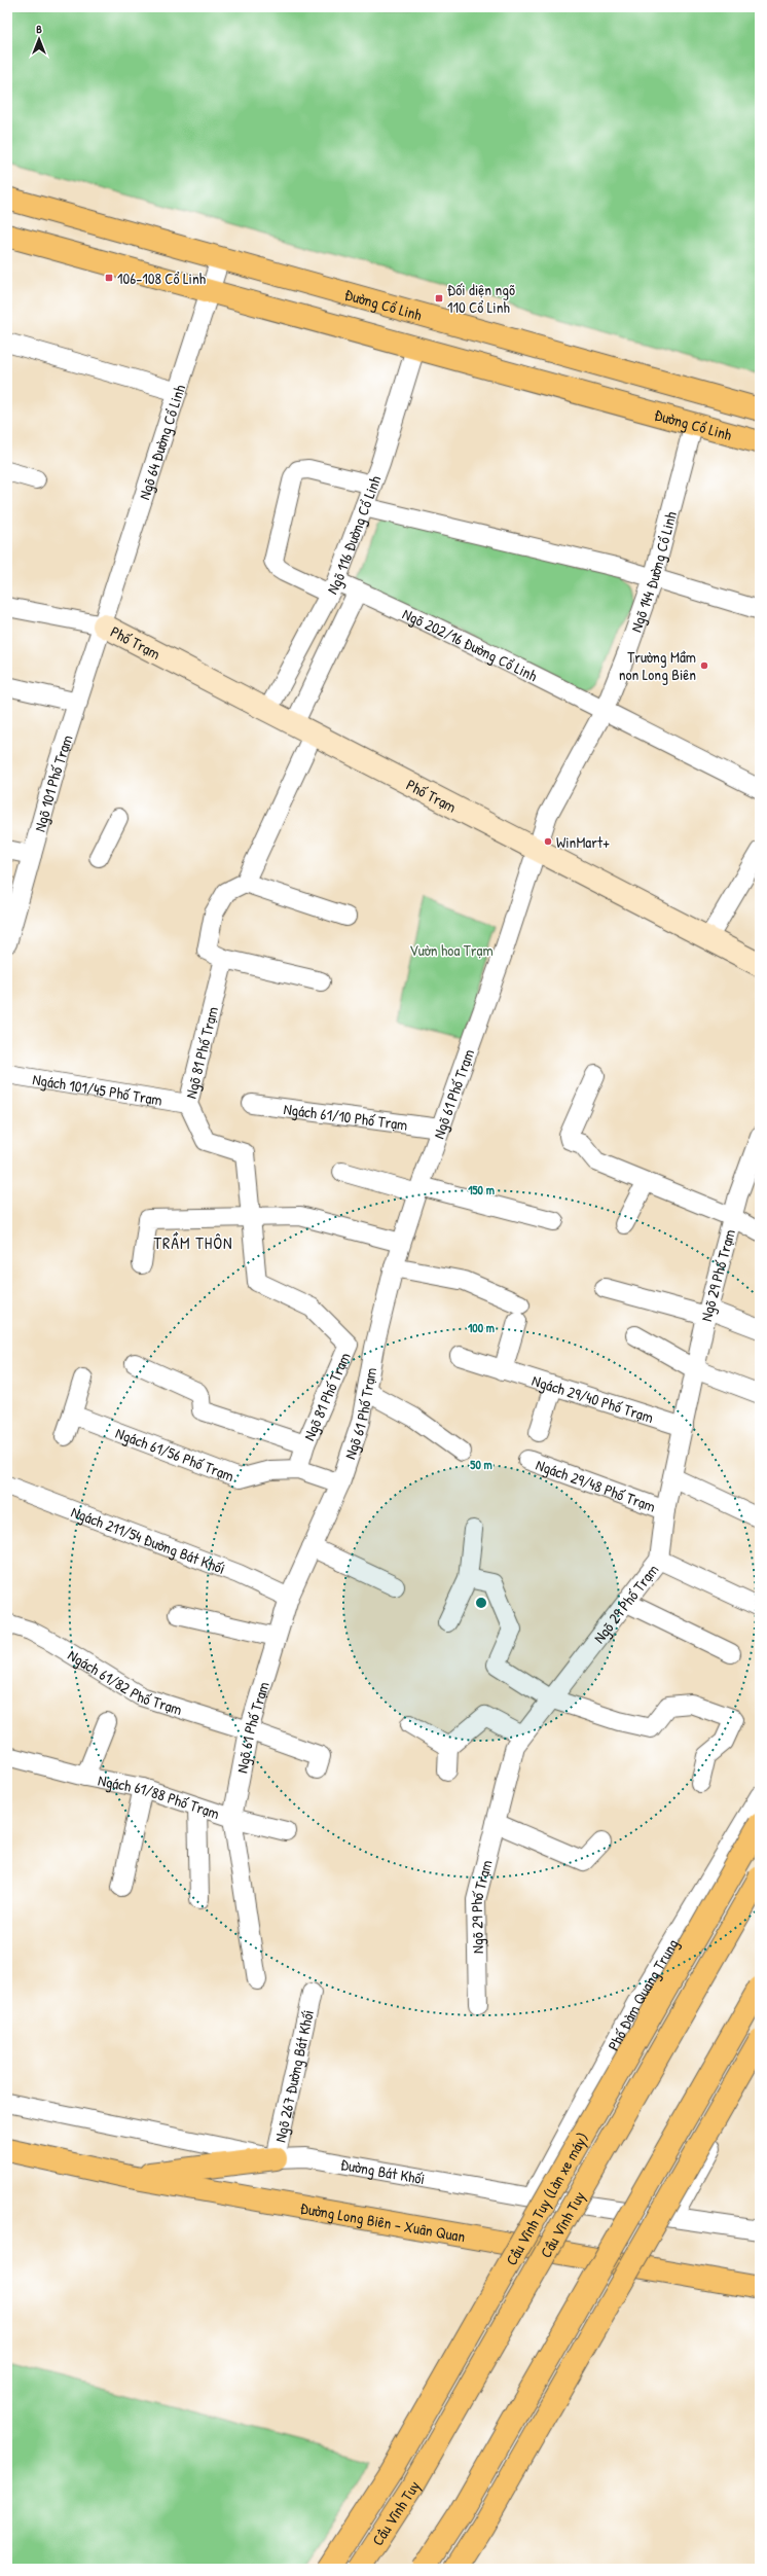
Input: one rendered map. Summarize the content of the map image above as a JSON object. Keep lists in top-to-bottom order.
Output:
{
  "streets": {
    "main road": [
      "Đường Cổ Linh",
      "Cầu Vĩnh Tuy (Làn xe máy)",
      "Đường Long Biên – Xuân Quan",
      "Cầu Vĩnh Tuy"
    ],
    "street": [
      "Ngõ 64 Đường Cổ Linh",
      "Ngõ 116 Đường Cổ Linh",
      "Ngõ 144 Đường Cổ Linh",
      "Phố Trạm",
      "Ngõ 202/16 Đường Cổ Linh",
      "Ngõ 101 Phố Trạm",
      "Ngõ 81 Phố Trạm",
      "Ngách 101/45 Phố Trạm",
      "Ngõ 61 Phố Trạm",
      "Ngách 61/10 Phố Trạm",
      "Ngõ 29 Phố Trạm",
      "Ngách 29/40 Phố Trạm",
      "Ngách 61/56 Phố Trạm",
      "Ngách 29/48 Phố Trạm",
      "Ngách 211/54 Đường Bát Khối",
      "Ngách 61/82 Phố Trạm",
      "Ngách 61/88 Phố Trạm",
      "Phố Đàm Quang Trung",
      "Ngõ 267 Đường Bát Khối",
      "Đường Bát Khối"
    ]
  },
  "crossings": [
    ["Đường Cổ Linh", "Ngõ 64 Đường Cổ Linh"],
    ["Đường Cổ Linh", "Ngõ 116 Đường Cổ Linh"],
    ["Đường Cổ Linh", "Ngõ 144 Đường Cổ Linh"],
    ["Ngõ 64 Đường Cổ Linh", "Phố Trạm"],
    ["Ngõ 64 Đường Cổ Linh", "Ngõ 101 Phố Trạm"],
    ["Ngõ 116 Đường Cổ Linh", "Phố Trạm"],
    ["Ngõ 116 Đường Cổ Linh", "Ngõ 202/16 Đường Cổ Linh"],
    ["Ngõ 144 Đường Cổ Linh", "Phố Trạm"],
    ["Ngõ 144 Đường Cổ Linh", "Ngõ 202/16 Đường Cổ Linh"],
    ["Ngõ 144 Đường Cổ Linh", "Ngõ 61 Phố Trạm"],
    ["Phố Trạm", "Ngõ 101 Phố Trạm"],
    ["Phố Trạm", "Ngõ 61 Phố Trạm"],
    ["Ngõ 81 Phố Trạm", "Ngách 101/45 Phố Trạm"],
    ["Ngõ 81 Phố Trạm", "Ngách 61/56 Phố Trạm"],
    ["Ngõ 61 Phố Trạm", "Ngách 61/10 Phố Trạm"],
    ["Ngõ 61 Phố Trạm", "Ngách 61/56 Phố Trạm"],
    ["Ngõ 61 Phố Trạm", "Ngách 211/54 Đường Bát Khối"],
    ["Ngõ 61 Phố Trạm", "Ngách 61/82 Phố Trạm"],
    ["Ngõ 61 Phố Trạm", "Ngách 61/88 Phố Trạm"],
    ["Ngõ 29 Phố Trạm", "Ngách 29/40 Phố Trạm"],
    ["Ngõ 29 Phố Trạm", "Ngách 29/48 Phố Trạm"],
    ["Phố Đàm Quang Trung", "Đường Bát Khối"],
    ["Ngõ 267 Đường Bát Khối", "Đường Bát Khối"]
  ],
  "districts": ["TRẦM THÔN"],
  "parks": ["Vườn hoa Trạm"],
  "places": {
    "transit": ["106-108 Cổ Linh", "Đối diện ngõ 110 Cổ Linh"],
    "other": ["Trường Mầm non Long Biên", "WinMart+"]
  },
  "north": "top",
  "rings": ["150 m", "100 m", "50 m"]
}
